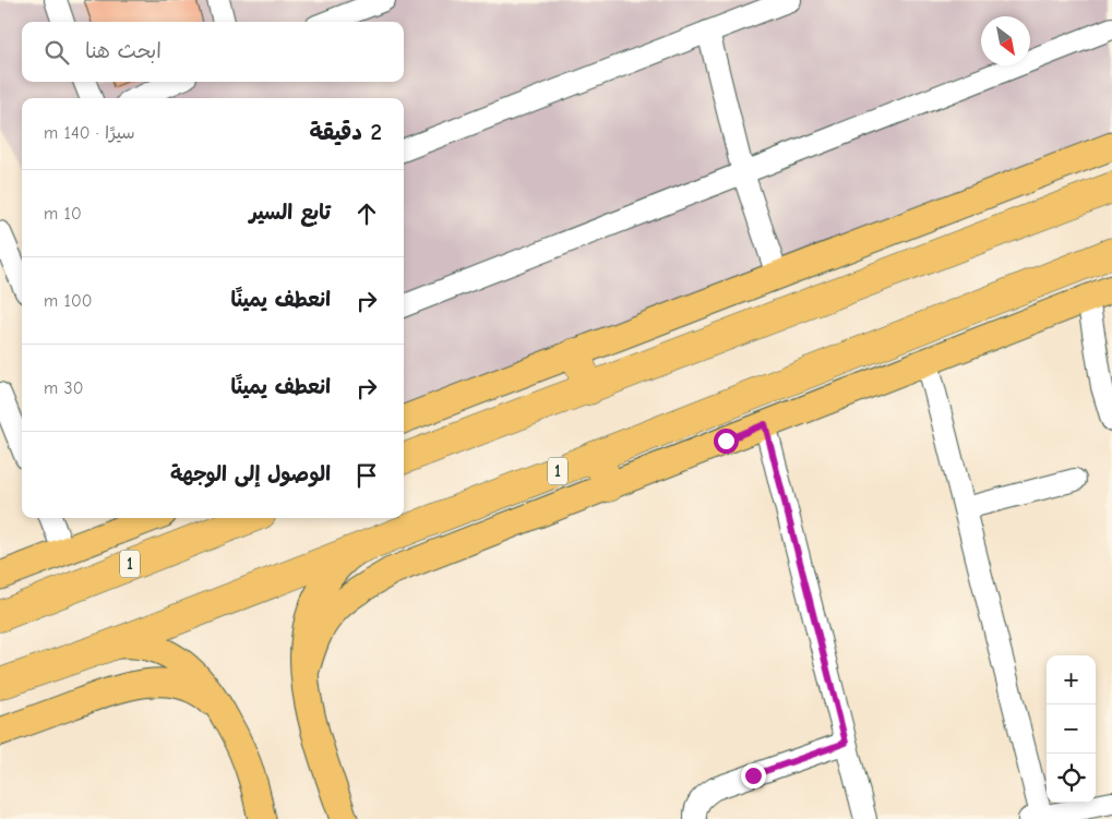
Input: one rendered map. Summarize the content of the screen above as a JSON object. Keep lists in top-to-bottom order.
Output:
{
  "streets": {
    "highway": ["1"]
  },
  "north": "bottom right",
  "page": {
    "search": "ابحث هنا",
    "heading": ["2 دقيقة", "سيرًا · 140 m"],
    "list": [
      ["تابع السير", "10 m"],
      ["انعطف يمينًا", "100 m"],
      ["انعطف يمينًا", "30 m"],
      "الوصول إلى الوجهة"
    ],
    "map_buttons": ["+", "−"]
  }
}
